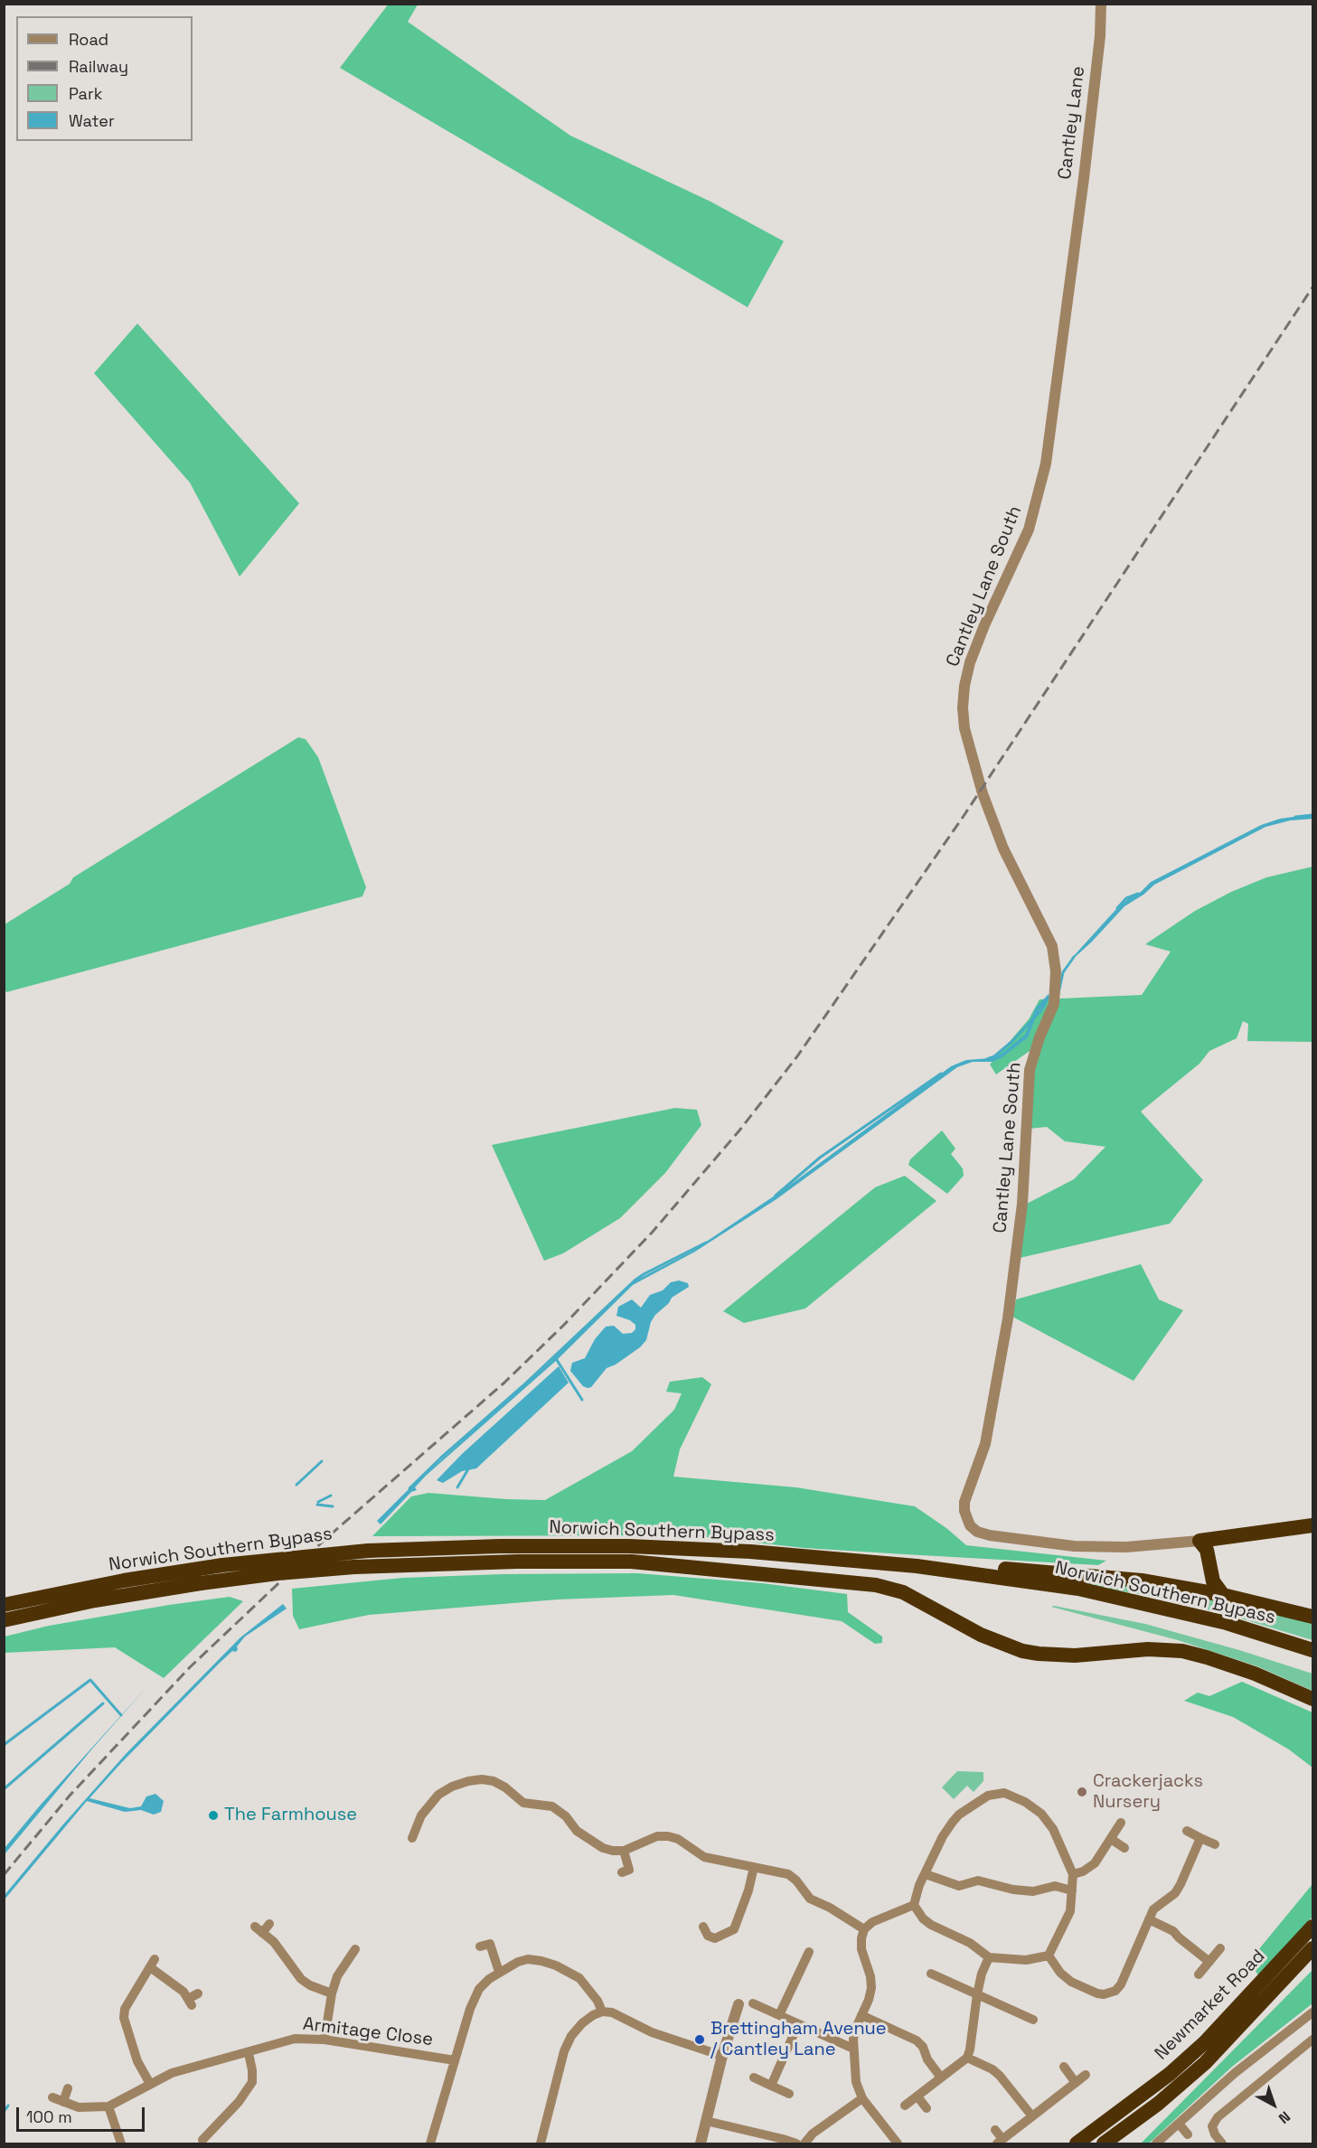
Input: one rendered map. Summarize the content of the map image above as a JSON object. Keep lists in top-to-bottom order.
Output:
{
  "streets": {
    "highway": ["Norwich Southern Bypass", "Newmarket Road"],
    "street": ["Cantley Lane", "Cantley Lane South", "Armitage Close"]
  },
  "crossings": [
    ["Cantley Lane", "Cantley Lane South"]
  ],
  "places": ["Crackerjacks Nursery", "The Farmhouse", "Brettingham Avenue / Cantley Lane"],
  "legend": [
    "Road",
    "Railway",
    "Park",
    "Water"
  ],
  "scale_bar": "100 m",
  "north": "bottom right"
}
